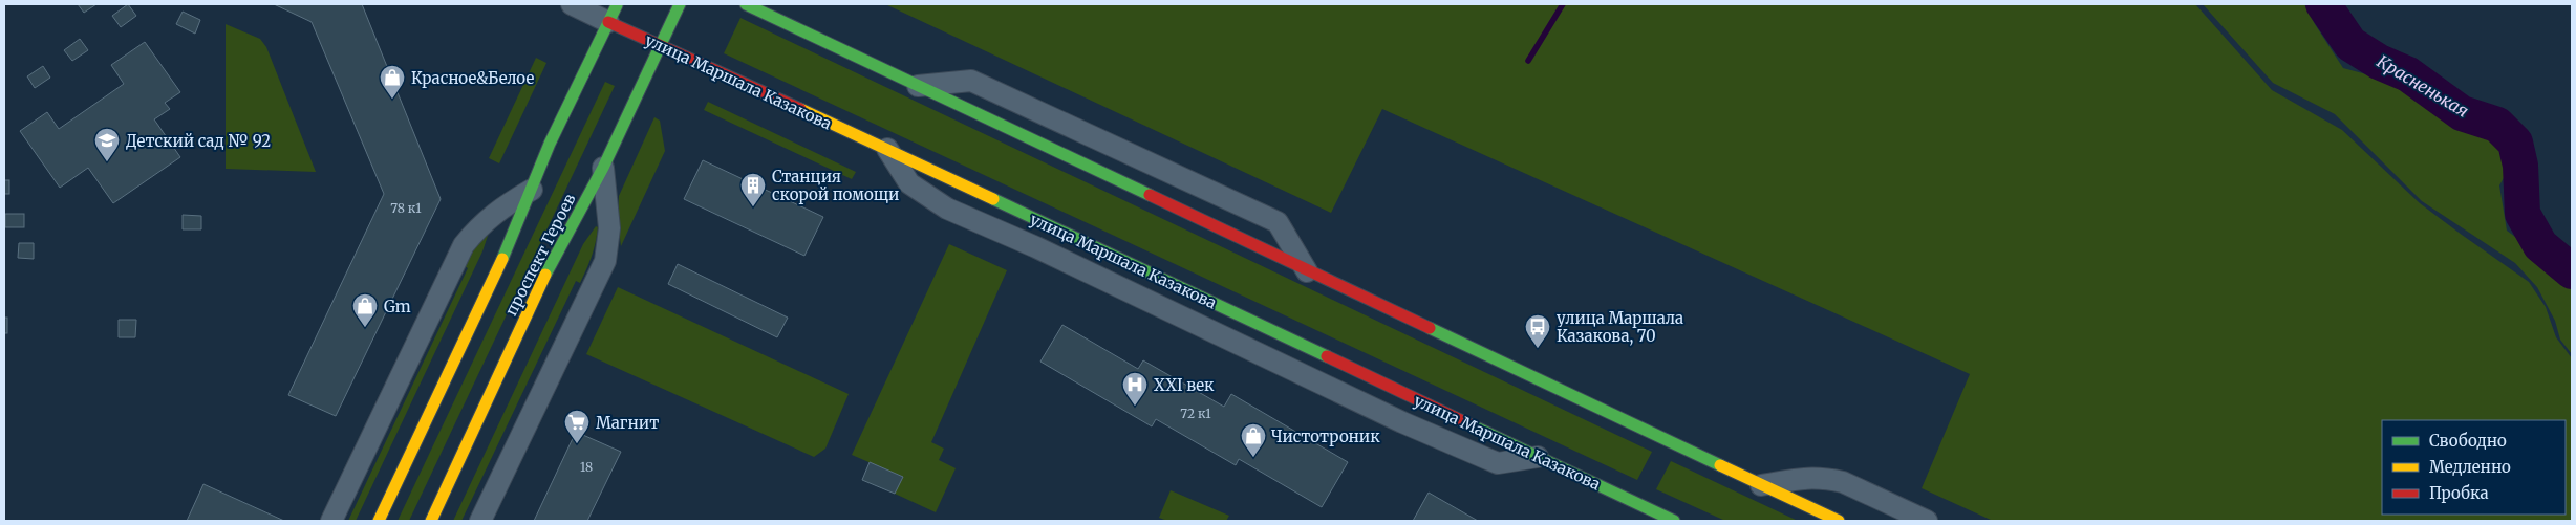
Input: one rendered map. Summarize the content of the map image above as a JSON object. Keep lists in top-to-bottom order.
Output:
{
  "streets": {
    "street": ["улица Маршала Казакова", "проспект Героев"]
  },
  "crossings": [
    ["улица Маршала Казакова", "проспект Героев"]
  ],
  "water": ["Красненькая"],
  "places": {
    "shop": ["Красное&Белое", "Gm", "Чистотроник"],
    "school or university": ["Детский сад № 92"],
    "building": ["Станция скорой помощи"],
    "bus stop": ["улица Маршала Казакова, 70"],
    "hospital": ["XXI век"],
    "supermarket": ["Магнит"]
  },
  "house_numbers": ["78 к1", "72 к1", "18"],
  "legend": ["Свободно", "Медленно", "Пробка"]
}
